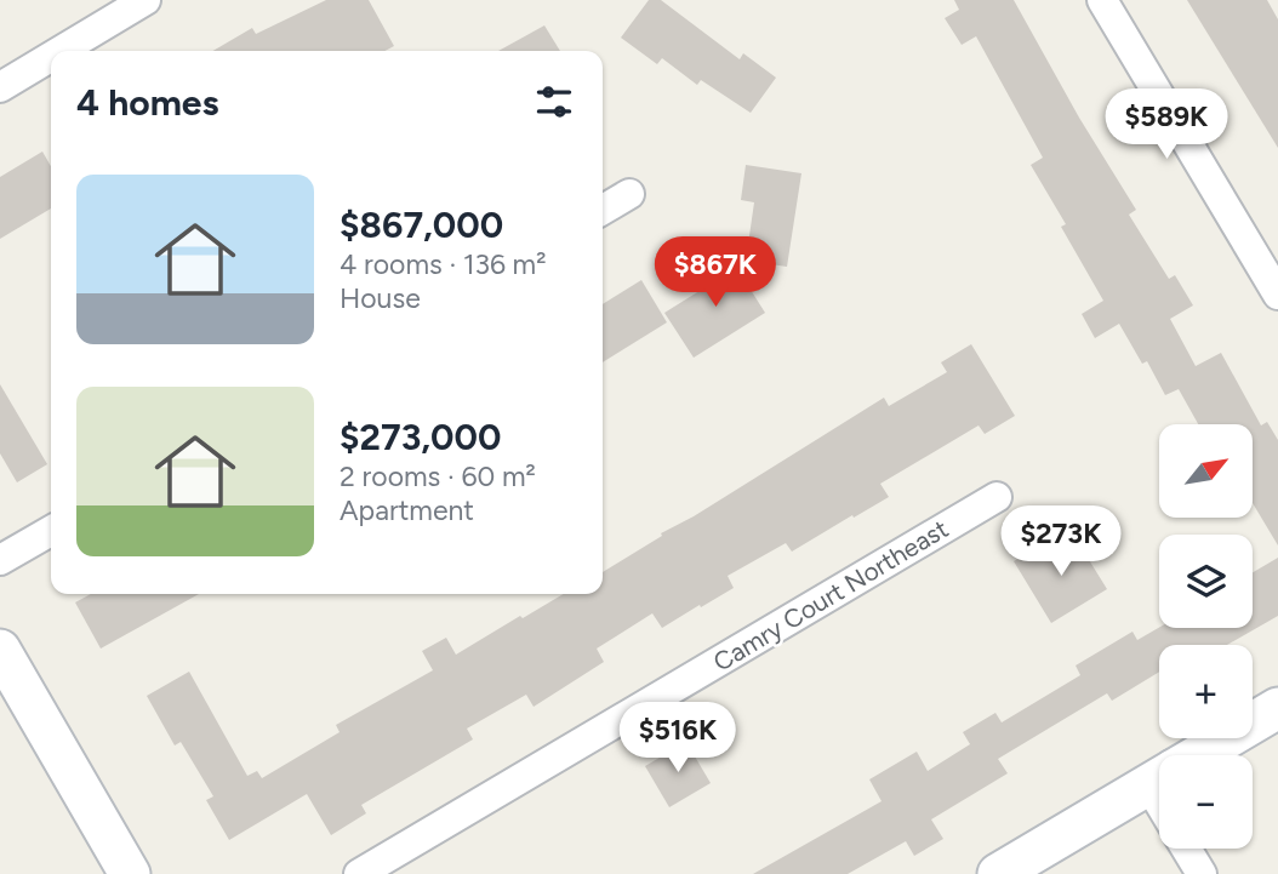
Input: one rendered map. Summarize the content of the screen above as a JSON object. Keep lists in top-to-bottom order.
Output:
{
  "streets": {
    "street": ["Camry Court Northeast"]
  },
  "north": "top right",
  "page": {
    "heading": "4 homes",
    "price": [
      "$589K",
      "$867K",
      "$273K",
      "$516K"
    ],
    "list": [
      {
        "name": "$867,000",
        "note": "4 rooms · 136 m² · House"
      },
      {
        "name": "$273,000",
        "note": "2 rooms · 60 m² · Apartment"
      }
    ],
    "map_buttons": ["+", "−"]
  }
}
